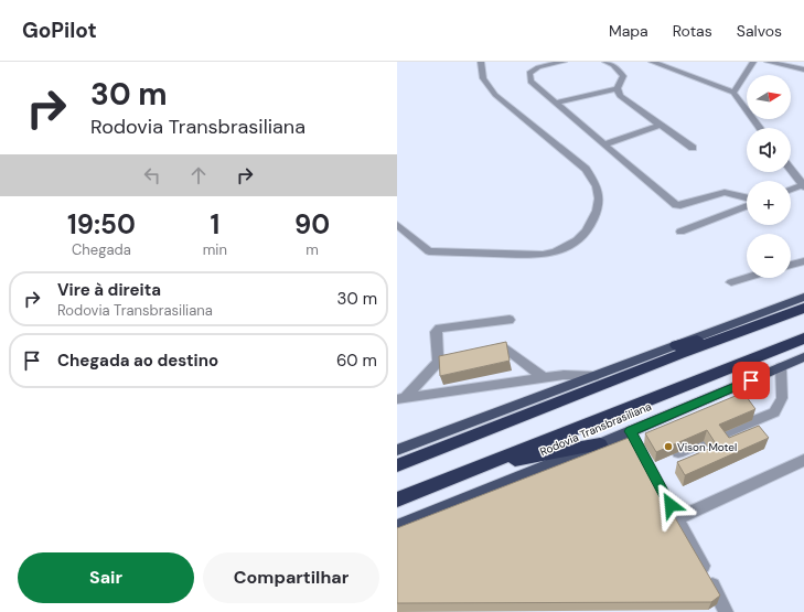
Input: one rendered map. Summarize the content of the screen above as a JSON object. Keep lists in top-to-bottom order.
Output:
{
  "streets": {
    "highway": ["Rodovia Transbrasiliana"]
  },
  "places": ["Vison Motel"],
  "north": "right",
  "page": {
    "header": "GoPilot",
    "nav": ["Mapa", "Rotas", "Salvos"],
    "turn": ["30 m", "Rodovia Transbrasiliana"],
    "map_buttons": ["+", "−"],
    "eta": [
      "19:50",
      "Chegada",
      "1",
      "min",
      "90",
      "m"
    ],
    "list": [
      {
        "name": "Vire à direita",
        "note": "Rodovia Transbrasiliana",
        "value": "30 m"
      },
      {
        "name": "Chegada ao destino",
        "value": "60 m"
      }
    ],
    "buttons": ["Sair", "Compartilhar"]
  }
}
